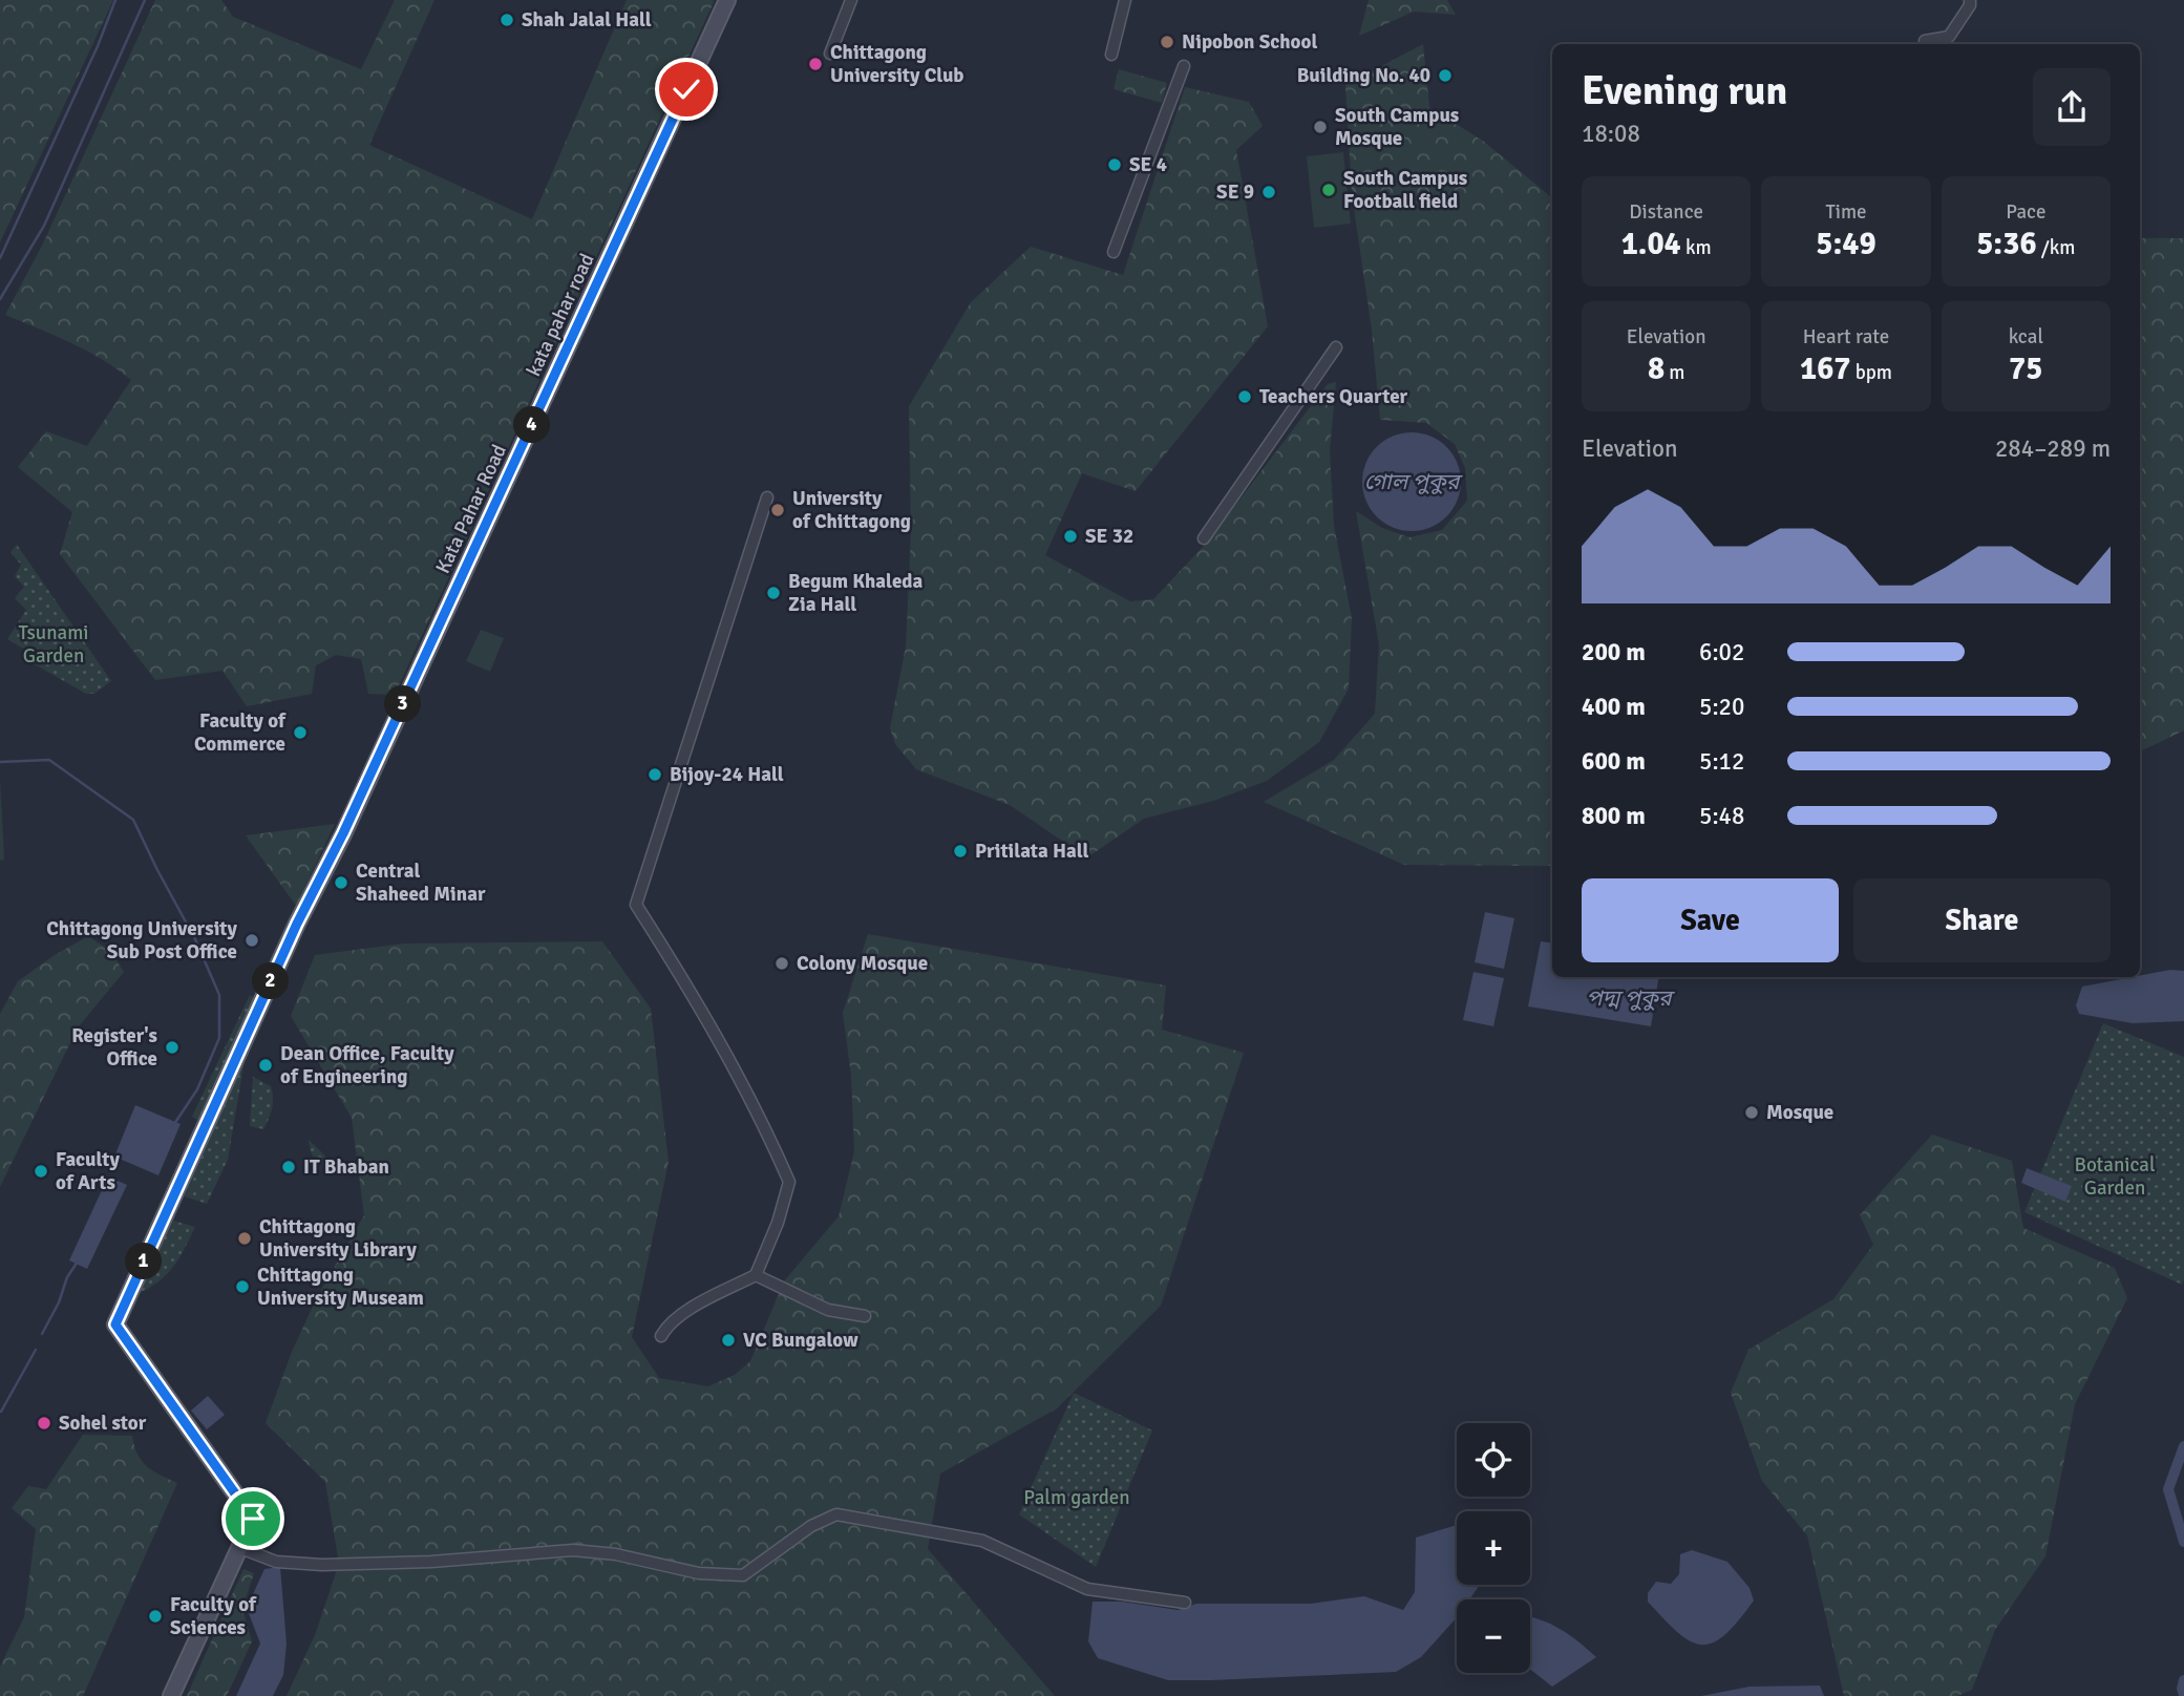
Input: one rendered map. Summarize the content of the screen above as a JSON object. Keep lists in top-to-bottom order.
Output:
{
  "streets": {
    "street": ["Kata Pahar Road"]
  },
  "water": ["গোল পুকুর", "পদ্ম পুকুর"],
  "parks": ["Tsunami Garden", "Botanical Garden", "Palm garden"],
  "places": [
    "Shah Jalal Hall",
    "Nipobon School",
    "Chittagong University Club",
    "Building No. 40",
    "South Campus Mosque",
    "SE 4",
    "South Campus Football field",
    "SE 9",
    "Teachers Quarter",
    "University of Chittagong",
    "SE 32",
    "Begum Khaleda Zia Hall",
    "Faculty of Commerce",
    "Bijoy-24 Hall",
    "Pritilata Hall",
    "Central Shaheed Minar",
    "Chittagong University Sub Post Office",
    "Colony Mosque",
    "Register's Office",
    "Dean Office, Faculty of Engineering",
    "Mosque",
    "IT Bhaban",
    "Faculty of Arts",
    "Chittagong University Library",
    "Chittagong University Museam",
    "VC Bungalow",
    "Sohel stor",
    "Faculty of Sciences"
  ],
  "page": {
    "heading": ["Evening run", "18:08"],
    "stats": [
      ["Distance", "1.04 km"],
      ["Time", "5:49"],
      ["Pace", "5:36 /km"],
      ["Elevation", "8 m"],
      ["Heart rate", "167 bpm"],
      ["kcal", "75"]
    ],
    "pins": [
      "4",
      "3",
      "2",
      "1"
    ],
    "chart": ["Elevation", "284–289 m"],
    "list": [
      {
        "name": "200 m",
        "note": "6:02"
      },
      {
        "name": "400 m",
        "note": "5:20"
      },
      {
        "name": "600 m",
        "note": "5:12"
      },
      {
        "name": "800 m",
        "note": "5:48"
      }
    ],
    "buttons": ["Save", "Share"],
    "map_buttons": ["+", "−"]
  }
}
